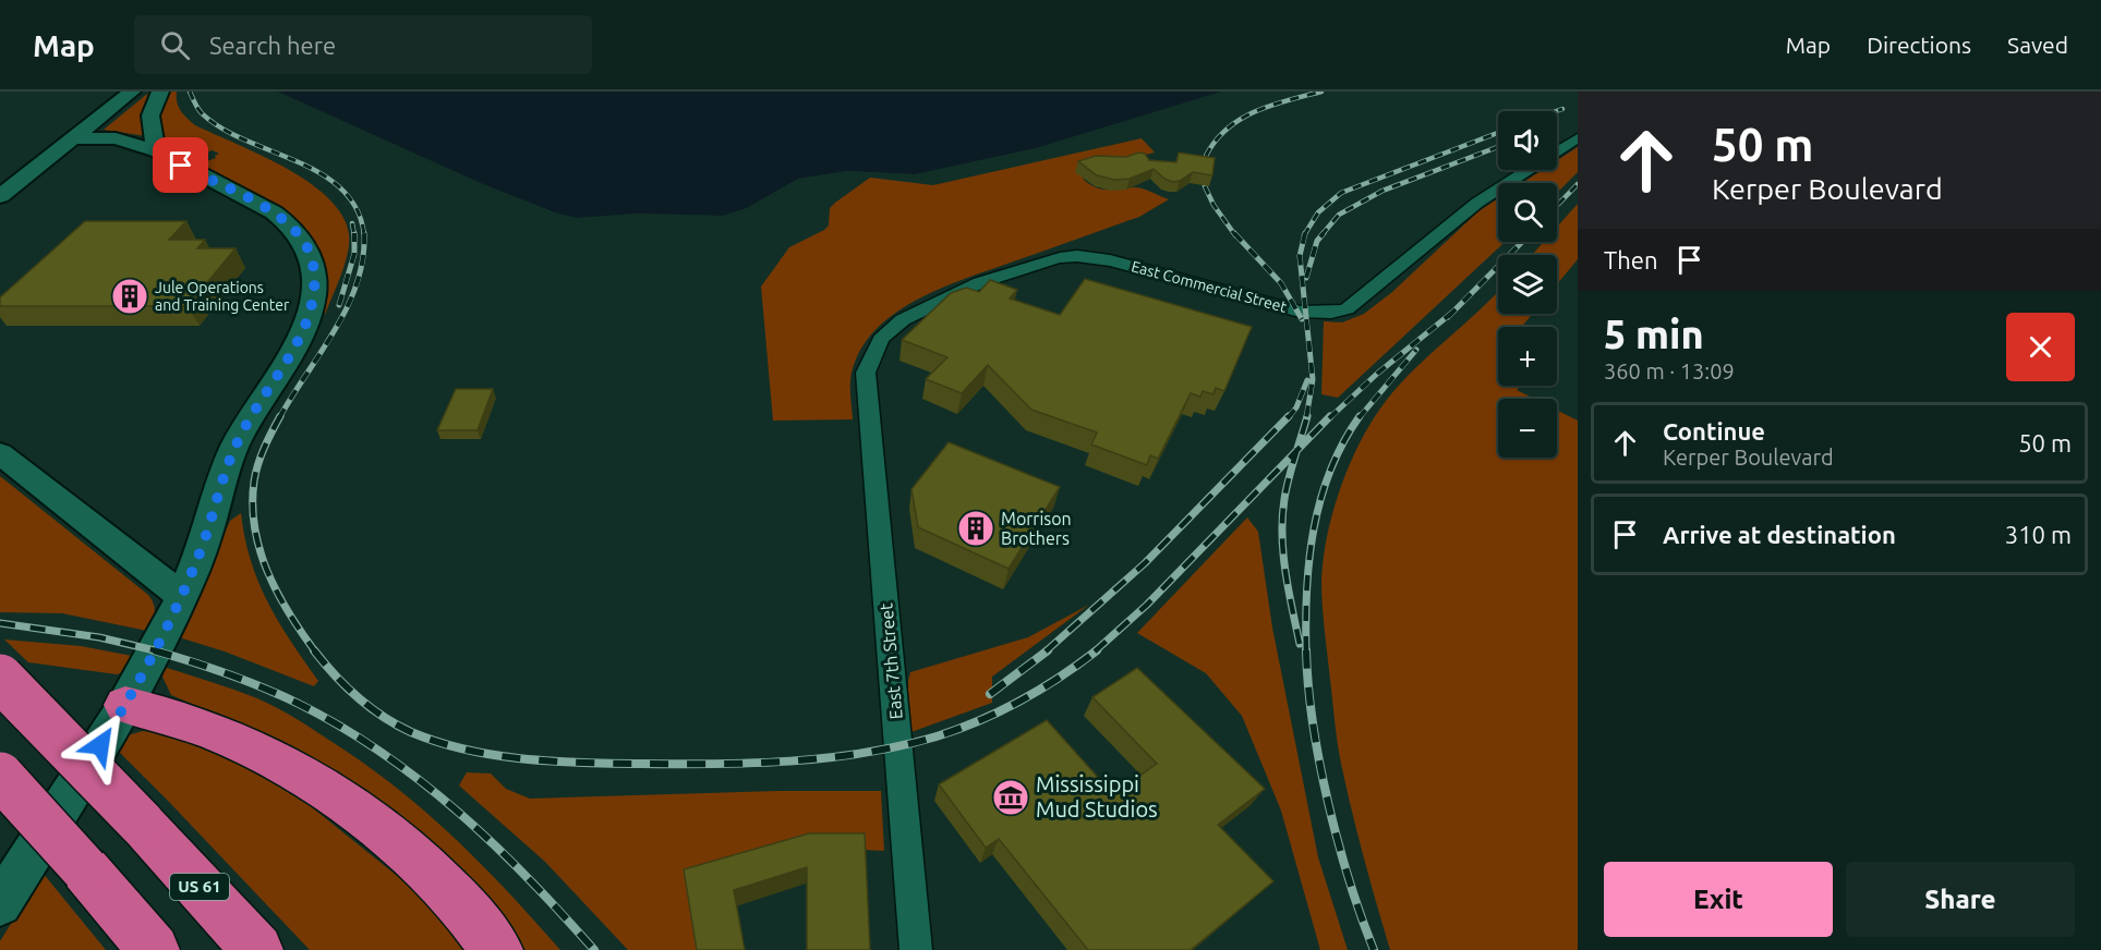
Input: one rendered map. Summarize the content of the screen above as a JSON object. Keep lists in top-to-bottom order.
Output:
{
  "streets": {
    "highway": ["US 61"],
    "street": ["East Commercial Street", "East 7th Street"]
  },
  "crossings": [
    ["East Commercial Street", "East 7th Street"]
  ],
  "places": {
    "building": ["Jule Operations and Training Center", "Morrison Brothers"],
    "museum": ["Mississippi Mud Studios"]
  },
  "page": {
    "header": "Map",
    "search": "Search here",
    "nav": ["Map", "Directions", "Saved"],
    "turn": ["50 m", "Kerper Boulevard"],
    "map_buttons": ["+", "−"],
    "then": "Then",
    "heading": ["5 min", "360 m · 13:09"],
    "list": [
      {
        "name": "Continue",
        "note": "Kerper Boulevard",
        "value": "50 m"
      },
      {
        "name": "Arrive at destination",
        "value": "310 m"
      }
    ],
    "buttons": ["Exit", "Share"]
  }
}
